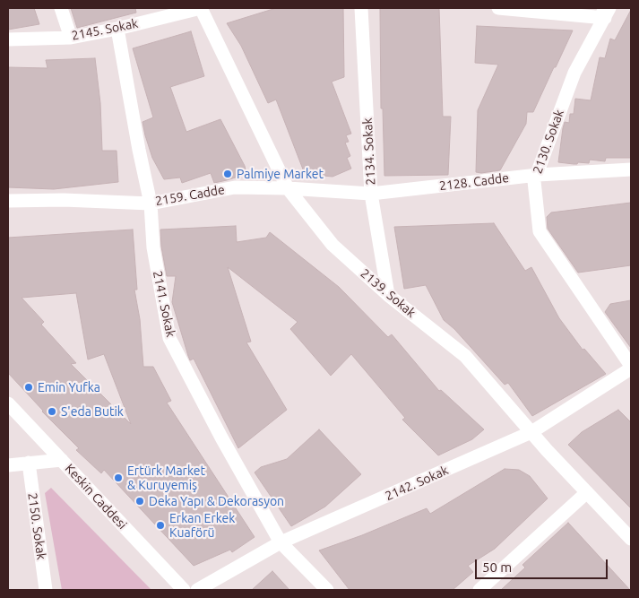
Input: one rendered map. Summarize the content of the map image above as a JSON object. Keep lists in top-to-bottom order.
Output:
{
  "streets": {
    "street": [
      "2145. Sokak",
      "2130. Sokak",
      "2134. Sokak",
      "2128. Cadde",
      "2159. Cadde",
      "2139. Sokak",
      "2141. Sokak",
      "2142. Sokak",
      "Keskin Caddesi",
      "2150. Sokak"
    ]
  },
  "crossings": [
    ["2145. Sokak", "2139. Sokak"],
    ["2145. Sokak", "2141. Sokak"],
    ["2130. Sokak", "2128. Cadde"],
    ["2130. Sokak", "2142. Sokak"],
    ["2134. Sokak", "2128. Cadde"],
    ["2134. Sokak", "2159. Cadde"],
    ["2134. Sokak", "2139. Sokak"],
    ["2128. Cadde", "2159. Cadde"],
    ["2159. Cadde", "2139. Sokak"],
    ["2159. Cadde", "2141. Sokak"],
    ["2139. Sokak", "2142. Sokak"],
    ["2141. Sokak", "2142. Sokak"]
  ],
  "places": [
    "Palmiye Market",
    "Emin Yufka",
    "S'eda Butik",
    "Ertürk Market & Kuruyemiş",
    "Deka Yapı & Dekorasyon",
    "Erkan Erkek Kuaförü"
  ],
  "scale_bar": "50 m"
}
